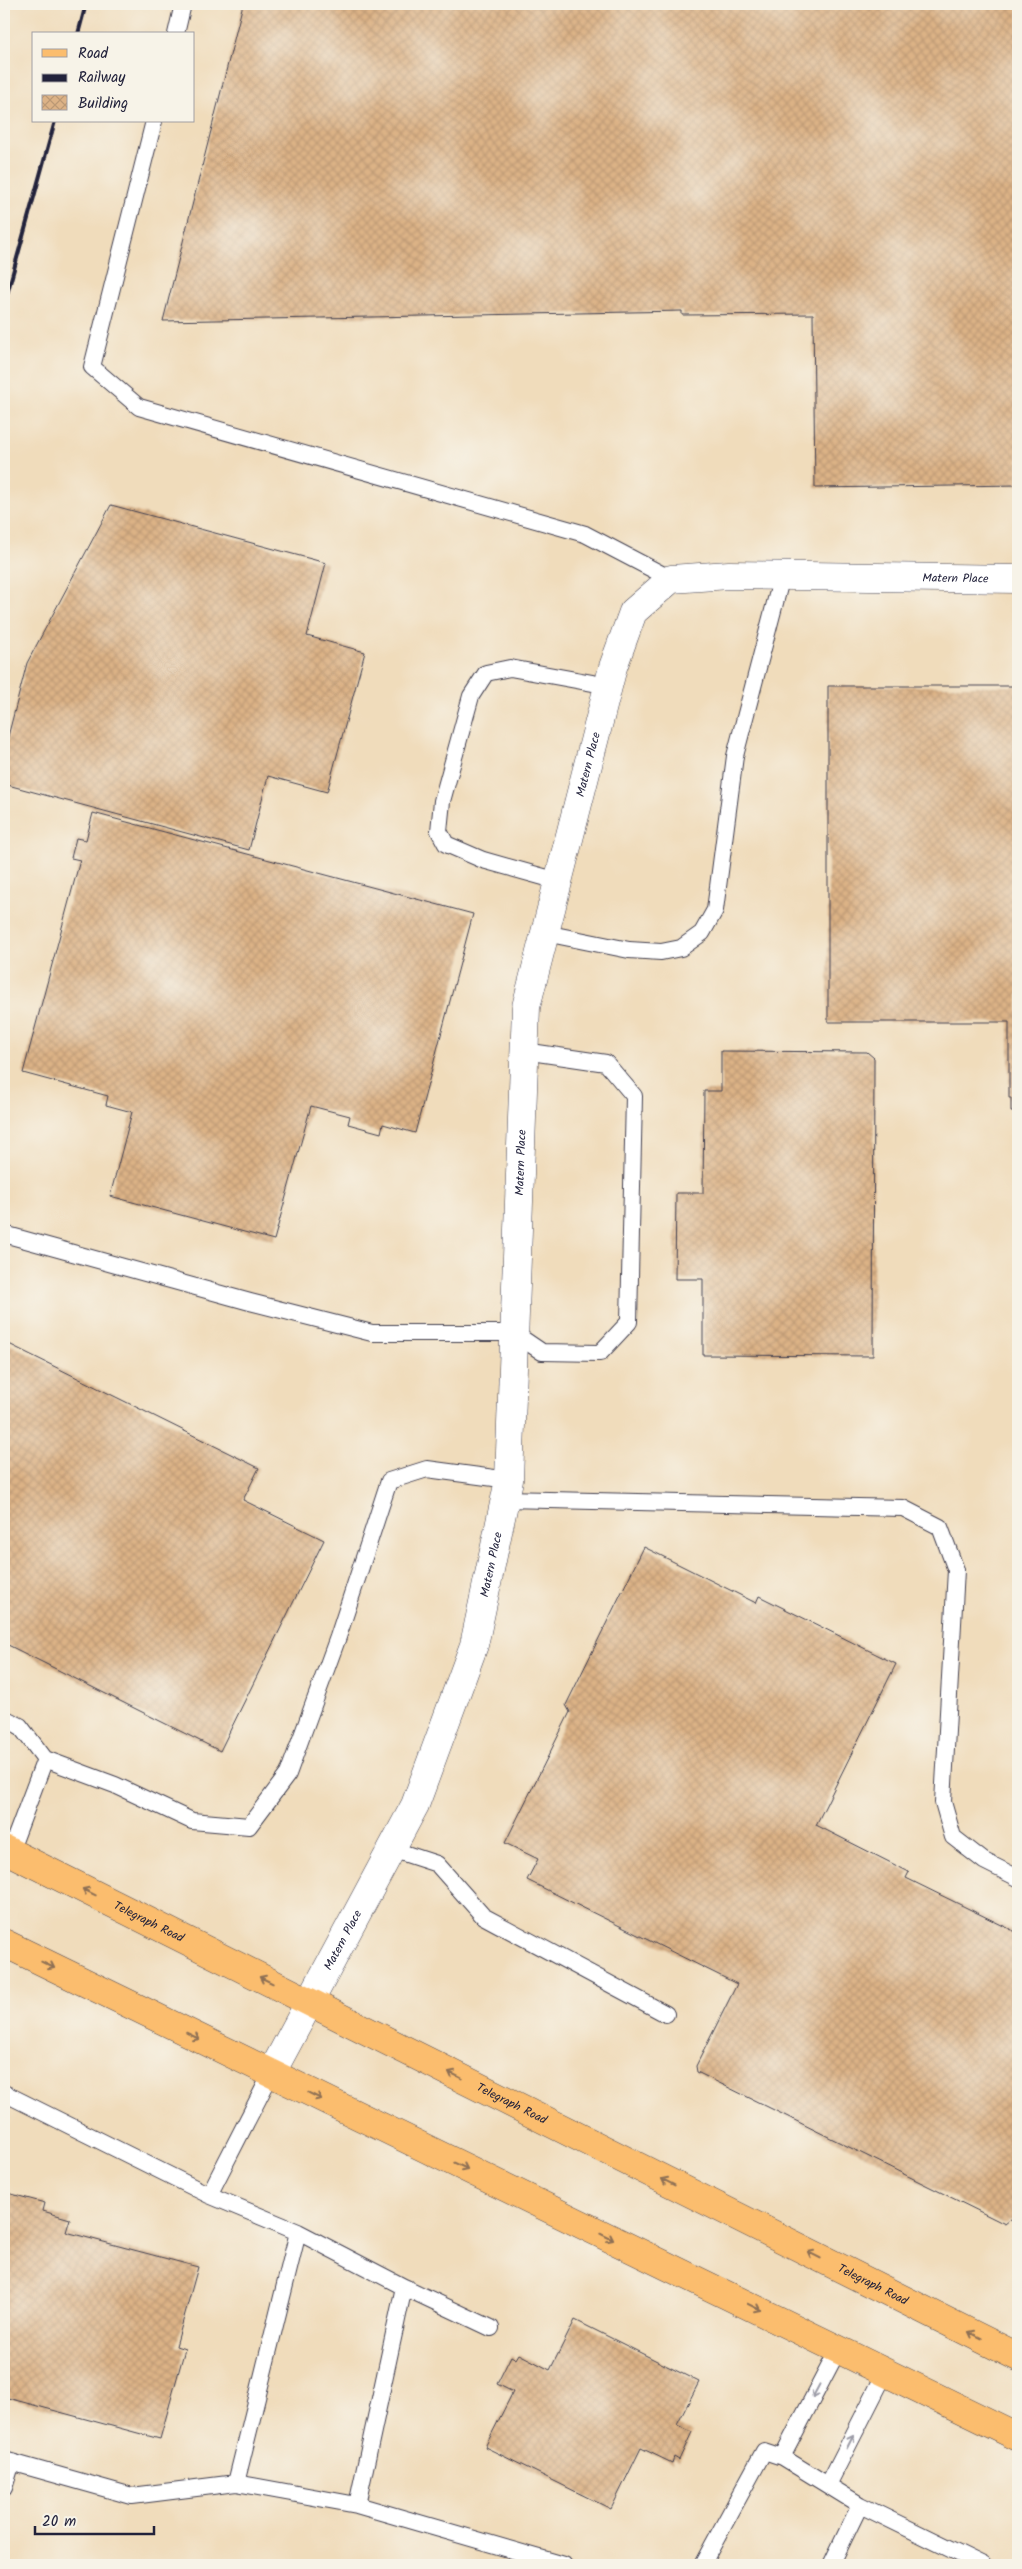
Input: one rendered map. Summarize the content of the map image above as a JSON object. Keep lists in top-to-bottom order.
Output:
{
  "streets": {
    "main road": ["Telegraph Road"],
    "street": ["Matern Place"]
  },
  "crossings": [
    ["Matern Place", "Telegraph Road"]
  ],
  "legend": ["Road", "Railway", "Building"],
  "scale_bar": "20 m"
}
